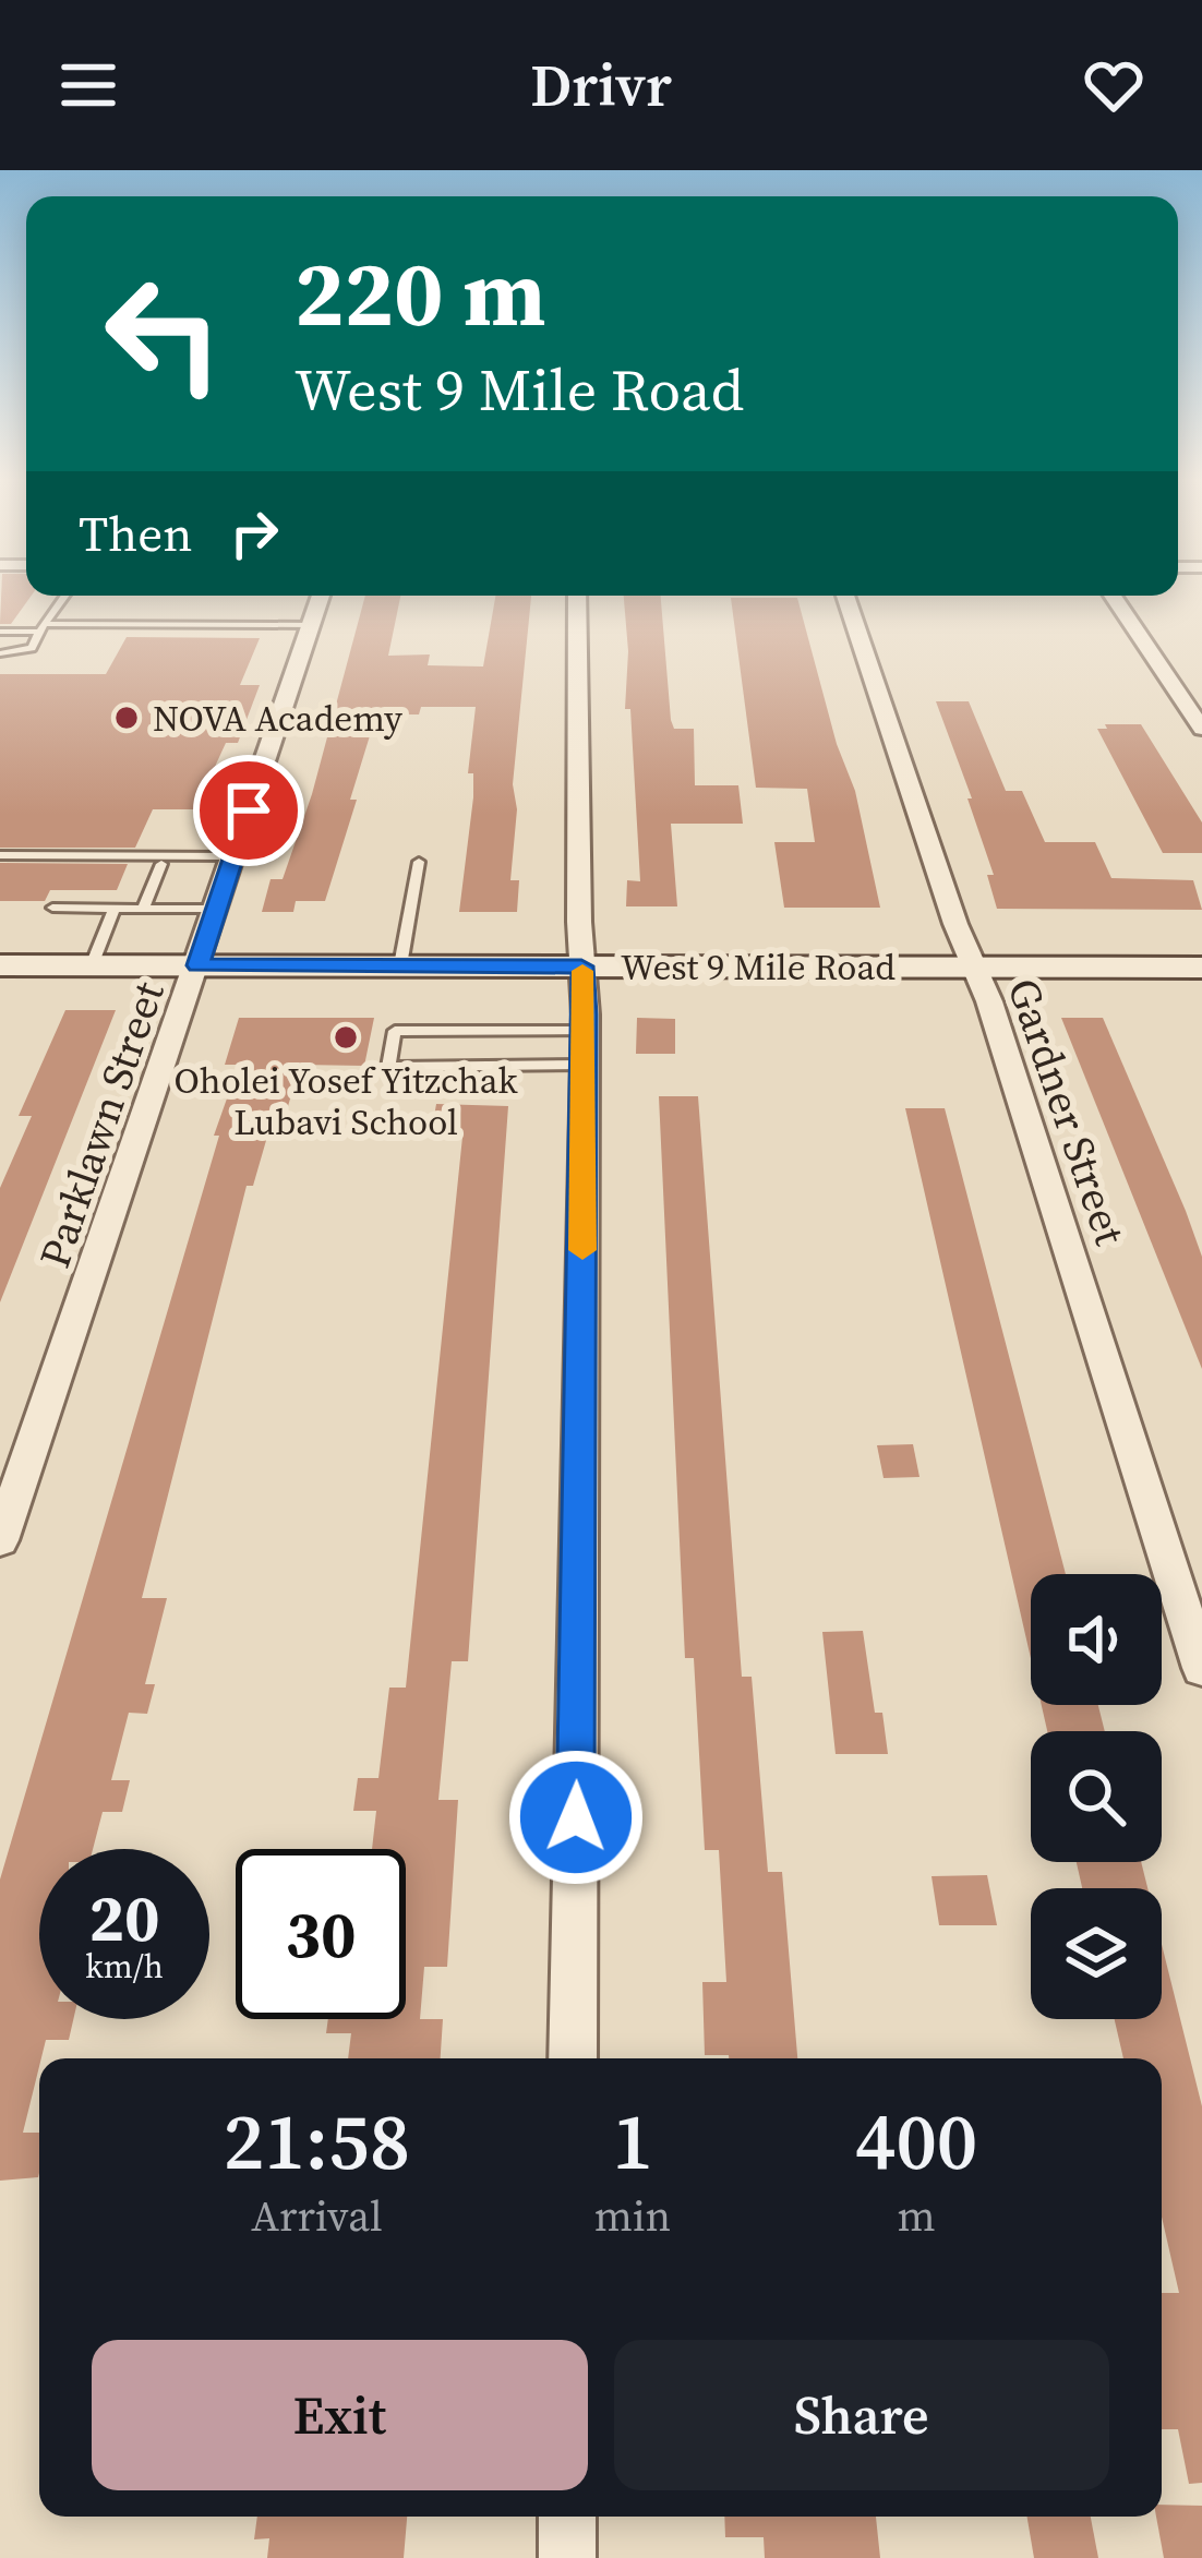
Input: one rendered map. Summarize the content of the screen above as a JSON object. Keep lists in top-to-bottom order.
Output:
{
  "streets": {
    "main road": ["West 9 Mile Road"],
    "street": ["Gardner Street", "Parklawn Street"]
  },
  "crossings": [
    ["West 9 Mile Road", "Gardner Street"],
    ["West 9 Mile Road", "Parklawn Street"]
  ],
  "places": ["NOVA Academy", "Oholei Yosef Yitzchak Lubavi School"],
  "page": {
    "header": "Drivr",
    "turn": ["220 m", "West 9 Mile Road"],
    "then": "Then",
    "speed": "20 km/h",
    "limit": "30",
    "eta": [
      "21:58",
      "Arrival",
      "1",
      "min",
      "400",
      "m"
    ],
    "buttons": ["Exit", "Share"]
  }
}
